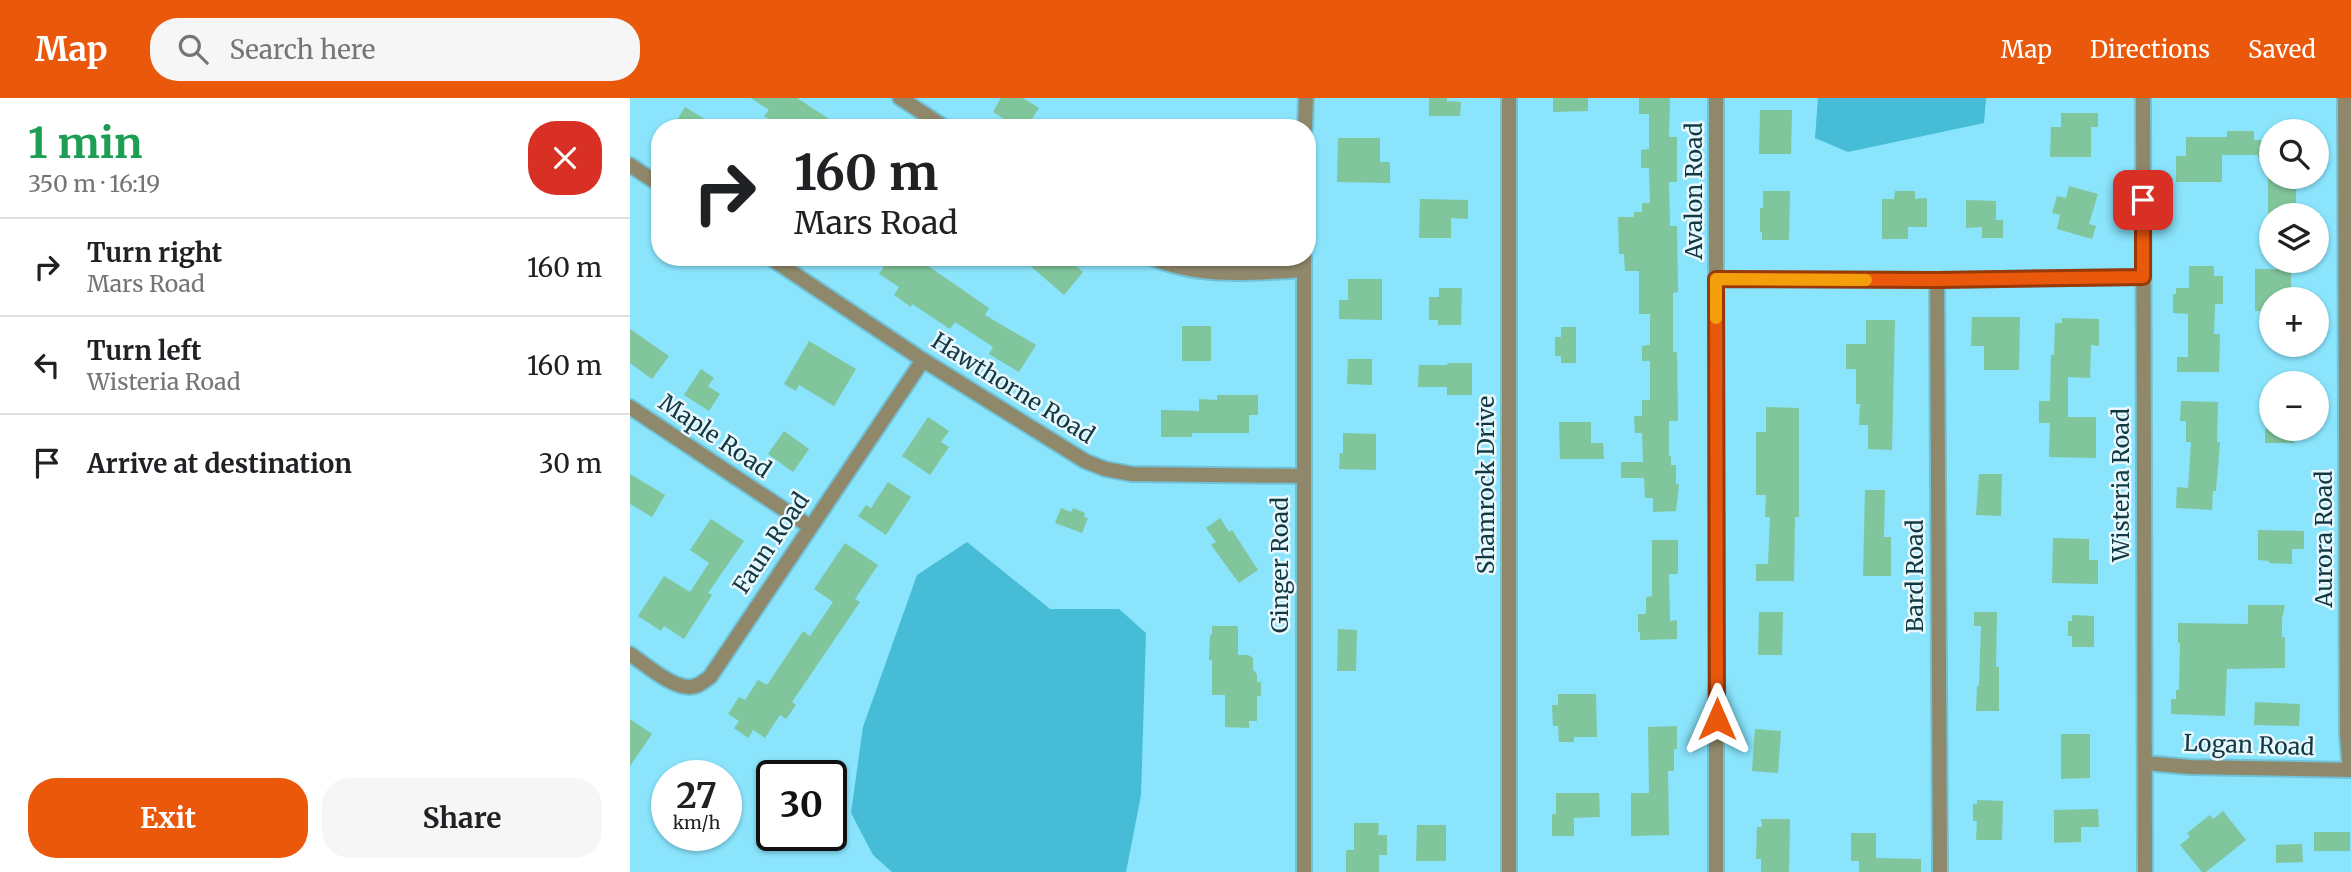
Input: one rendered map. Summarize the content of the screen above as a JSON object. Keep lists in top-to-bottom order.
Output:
{
  "streets": {
    "street": [
      "Avalon Road",
      "Hawthorne Road",
      "Maple Road",
      "Shamrock Drive",
      "Wisteria Road",
      "Aurora Road",
      "Faun Road",
      "Ginger Road",
      "Bard Road",
      "Logan Road"
    ]
  },
  "crossings": [
    ["Hawthorne Road", "Faun Road"],
    ["Hawthorne Road", "Ginger Road"],
    ["Maple Road", "Faun Road"],
    ["Wisteria Road", "Logan Road"],
    ["Aurora Road", "Logan Road"]
  ],
  "page": {
    "header": "Map",
    "search": "Search here",
    "nav": ["Map", "Directions", "Saved"],
    "heading": ["1 min", "350 m · 16:19"],
    "map_buttons": ["+", "−"],
    "turn": ["160 m", "Mars Road"],
    "list": [
      {
        "name": "Turn right",
        "note": "Mars Road",
        "value": "160 m"
      },
      {
        "name": "Turn left",
        "note": "Wisteria Road",
        "value": "160 m"
      },
      {
        "name": "Arrive at destination",
        "value": "30 m"
      }
    ],
    "speed": "27 km/h",
    "limit": "30",
    "buttons": ["Exit", "Share"]
  }
}
